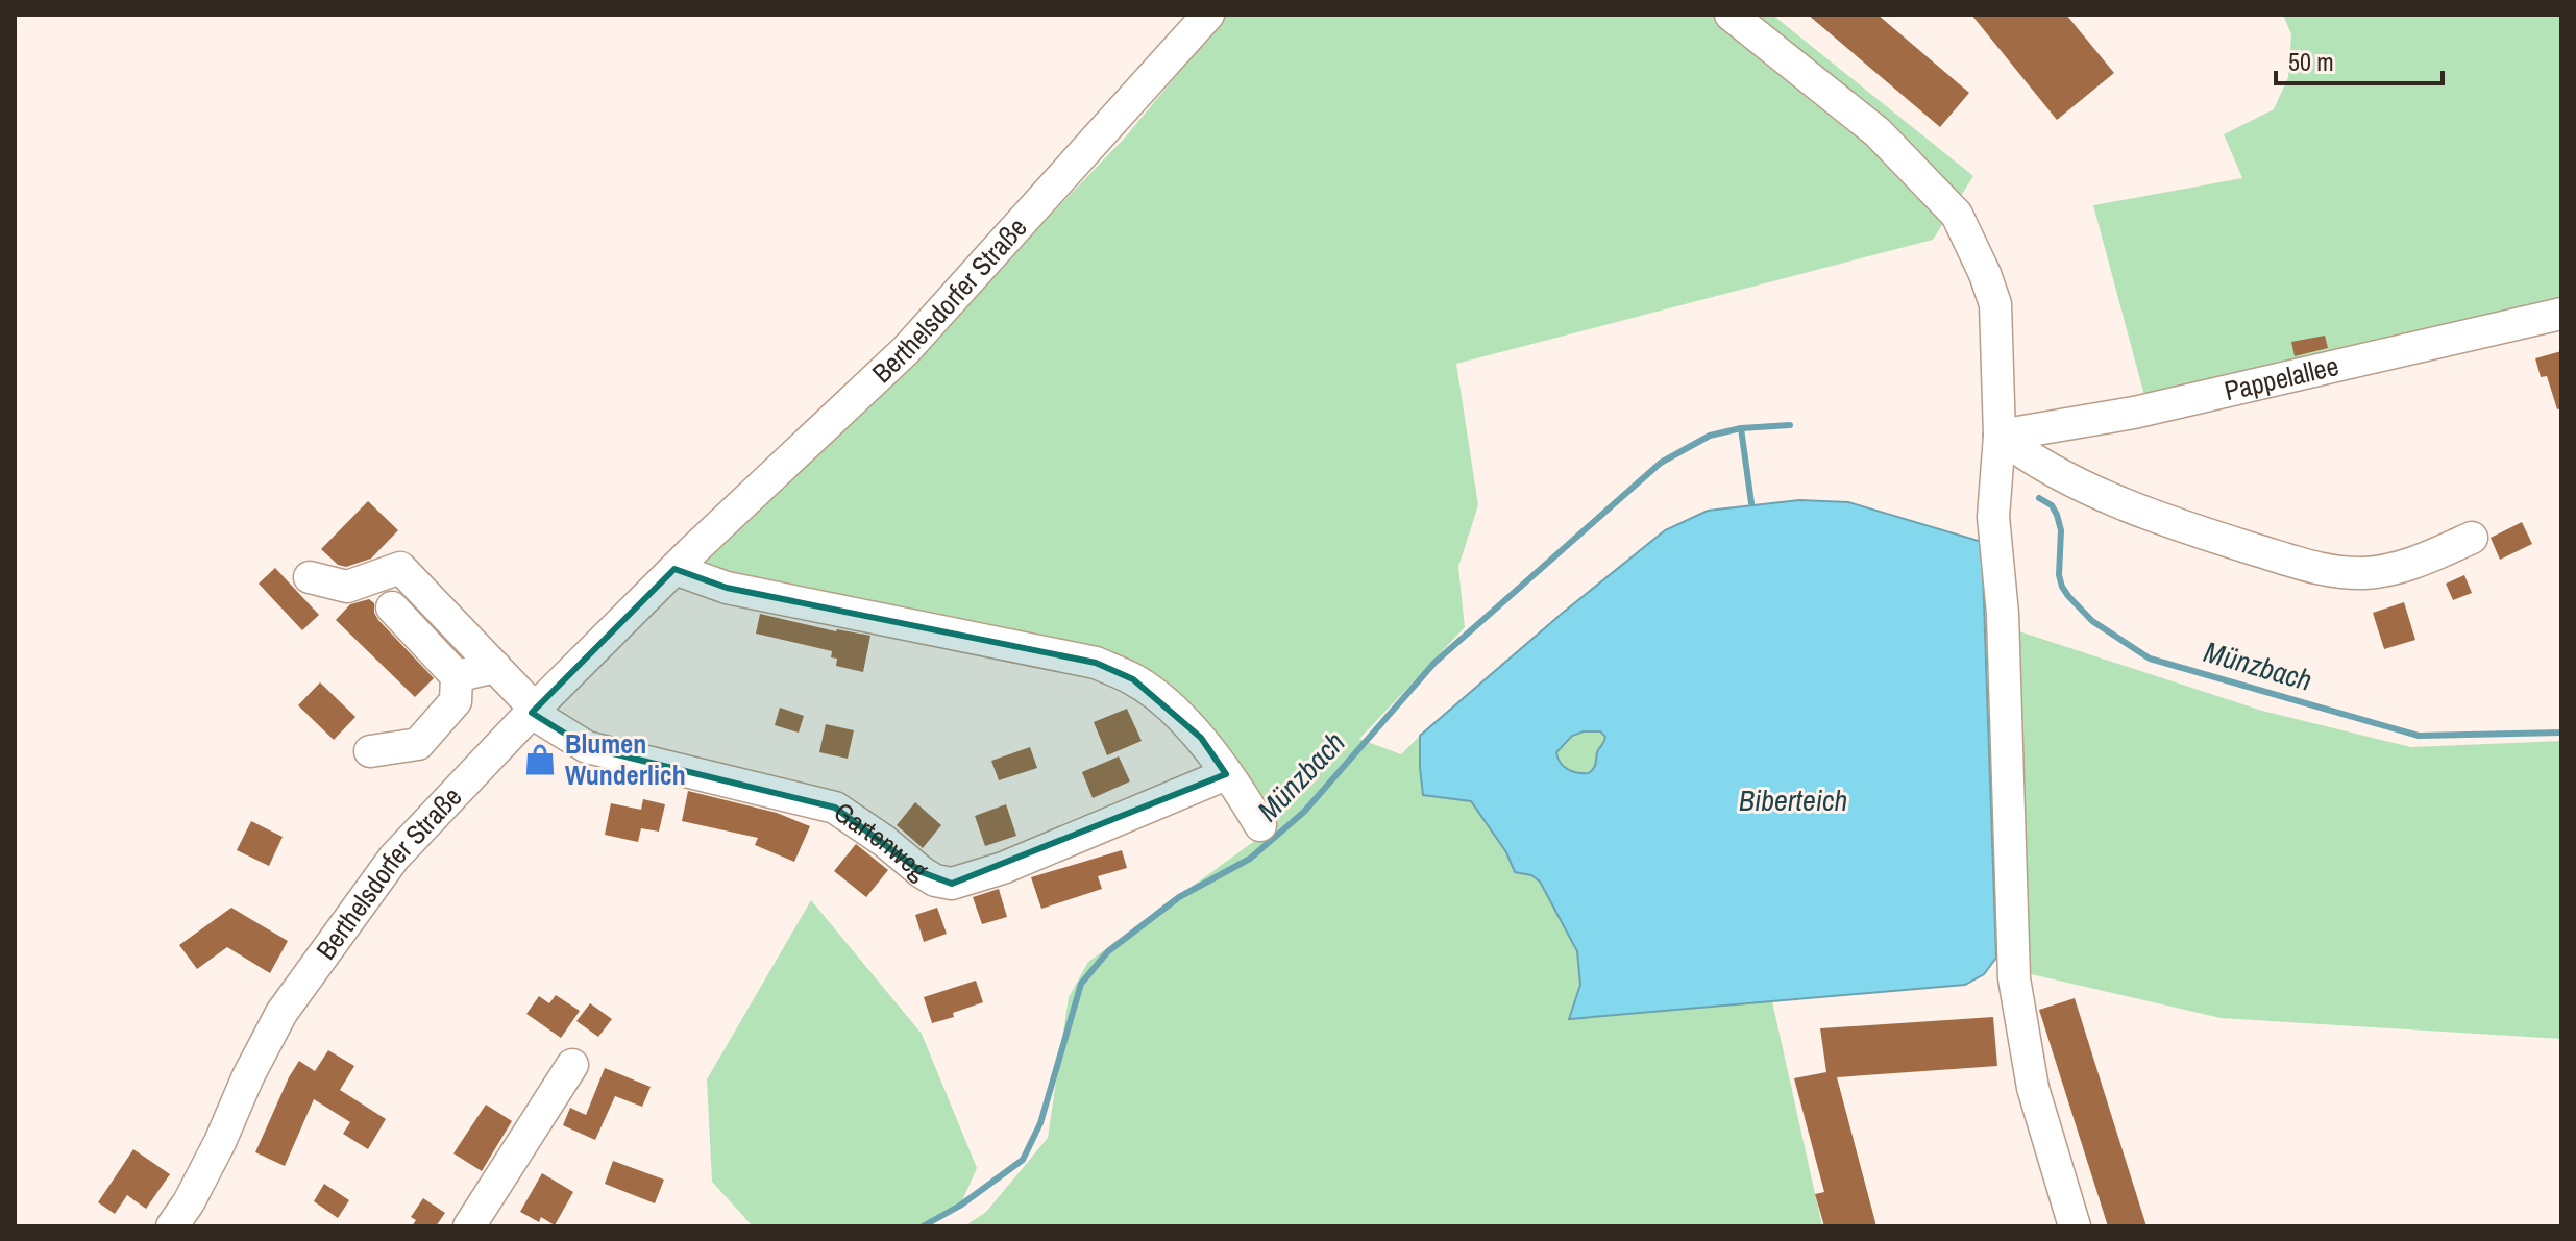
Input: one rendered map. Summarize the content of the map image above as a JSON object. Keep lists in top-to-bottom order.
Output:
{
  "streets": {
    "street": ["Berthelsdorfer Straße", "Pappelallee", "Gartenweg"]
  },
  "crossings": [
    ["Berthelsdorfer Straße", "Gartenweg"]
  ],
  "water": ["Münzbach", "Biberteich"],
  "places": {
    "shop": ["Blumen Wunderlich"]
  },
  "scale_bar": "50 m"
}
